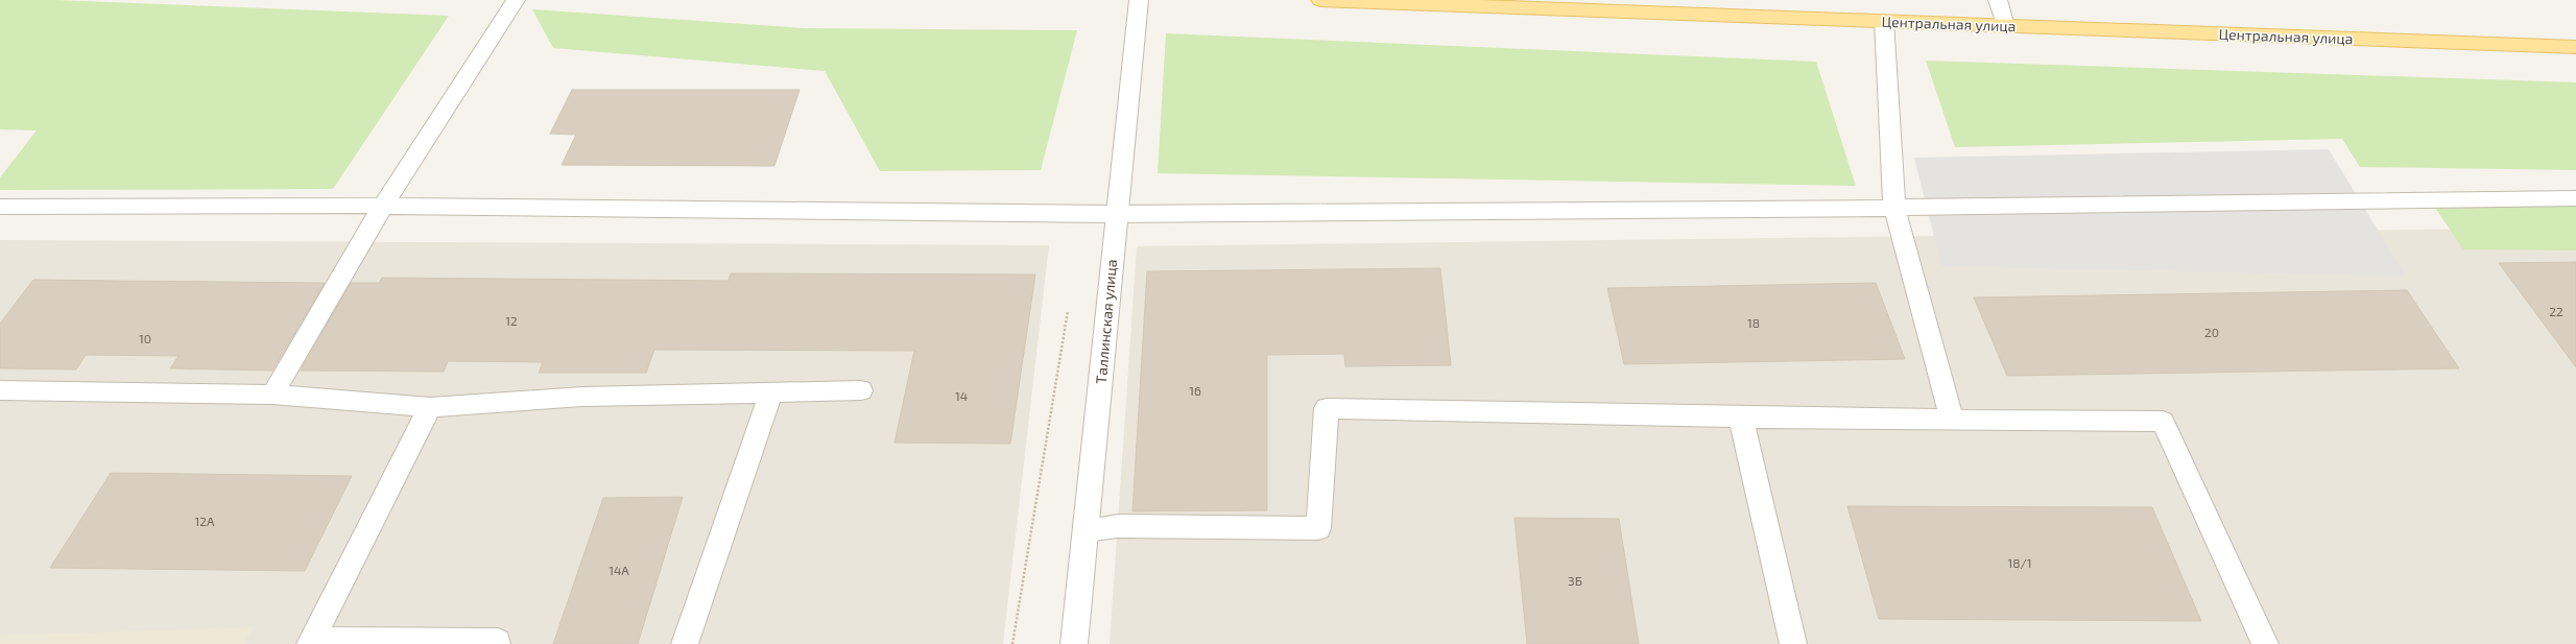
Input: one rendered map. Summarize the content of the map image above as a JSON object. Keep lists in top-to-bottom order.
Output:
{
  "streets": {
    "main road": ["Центральная улица"],
    "street": ["Таллинская улица"]
  },
  "house_numbers": [
    "22",
    "12",
    "18",
    "20",
    "10",
    "16",
    "14",
    "12А",
    "18/1",
    "14А",
    "3Б"
  ]
}
